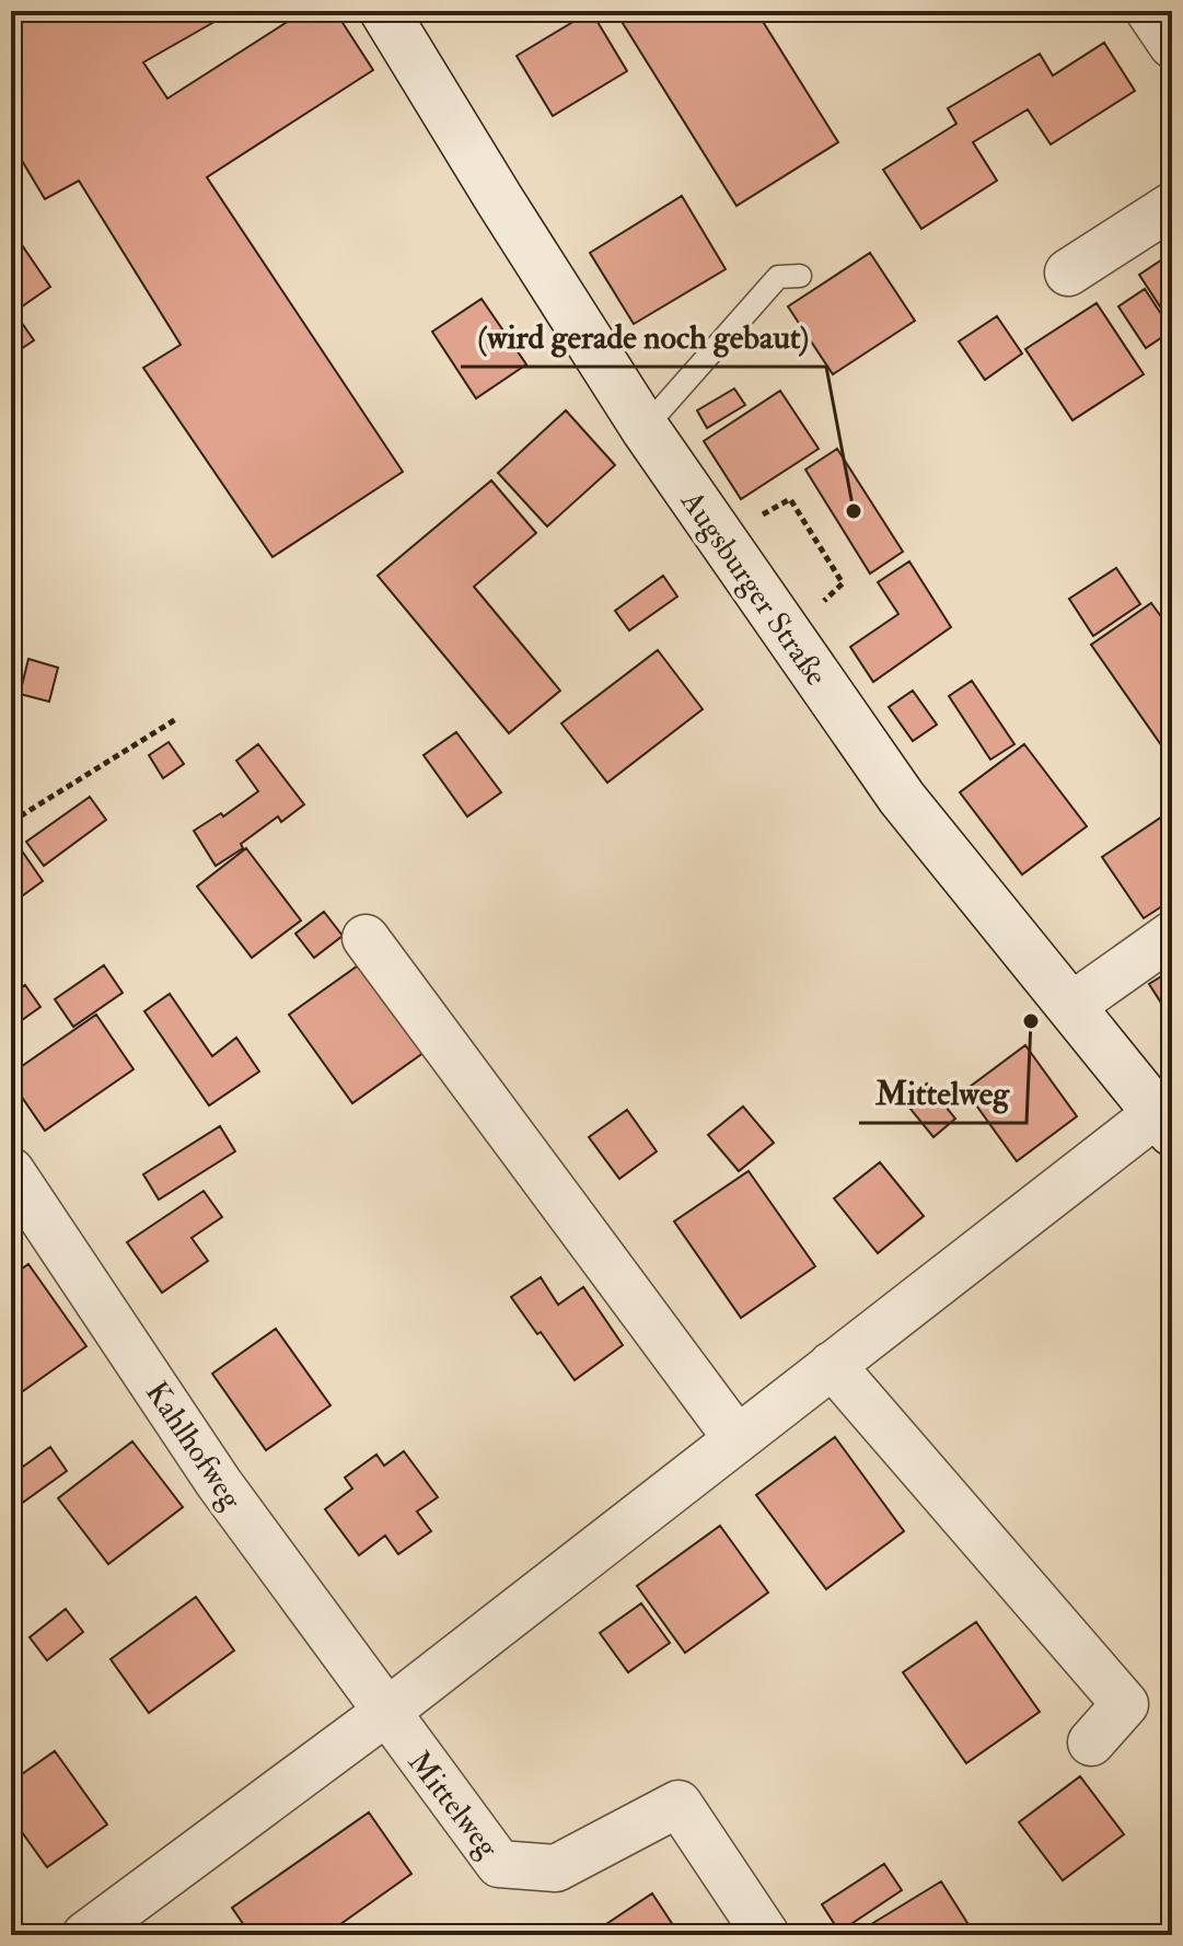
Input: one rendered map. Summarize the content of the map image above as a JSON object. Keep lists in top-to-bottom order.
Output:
{
  "streets": {
    "main road": ["Augsburger Straße"],
    "street": ["Kahlhofweg", "Mittelweg"]
  },
  "crossings": [
    ["Kahlhofweg", "Mittelweg"]
  ],
  "places": ["(wird gerade noch gebaut)", "Mittelweg"]
}
